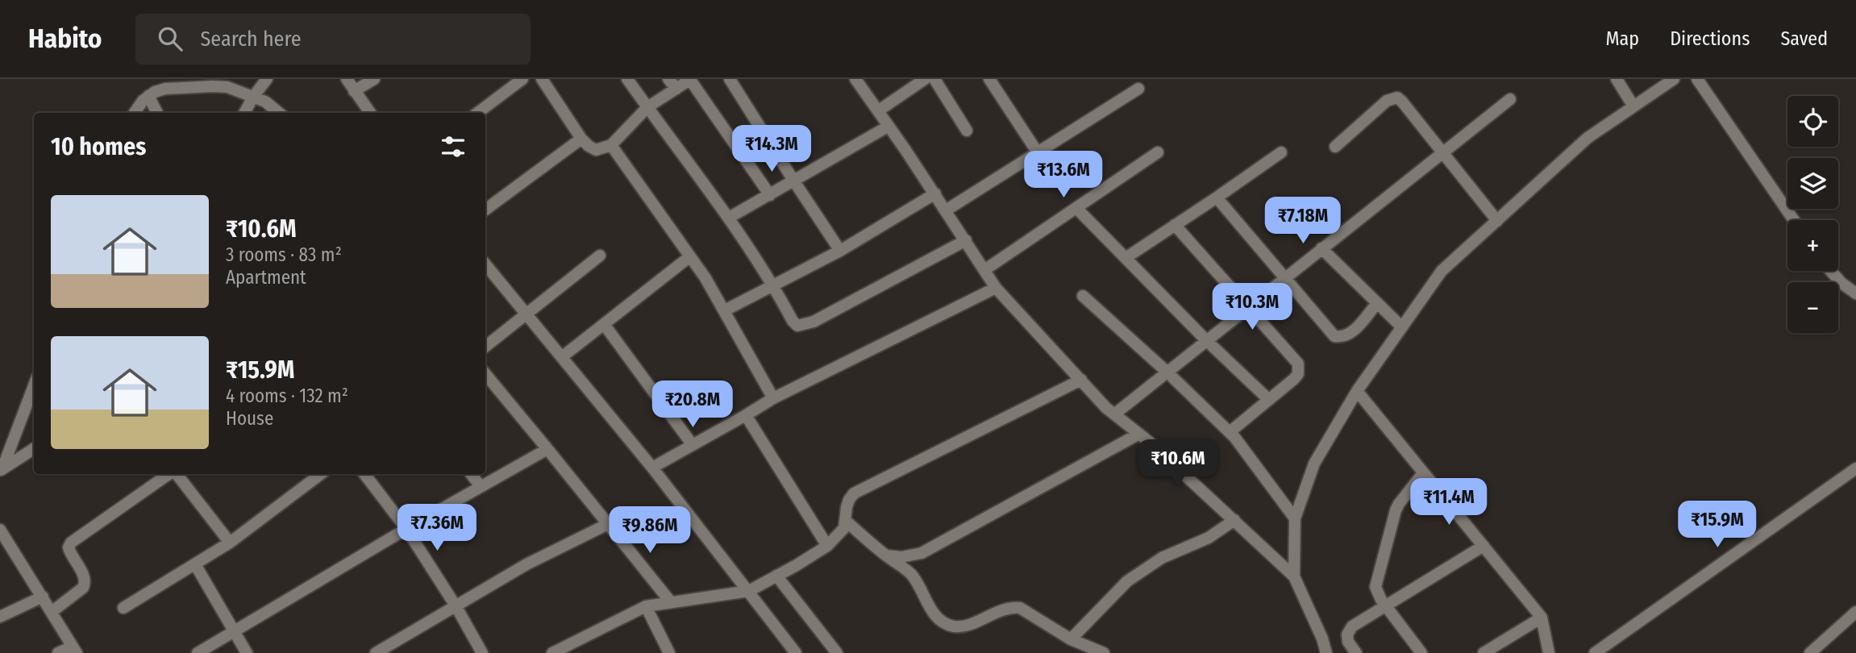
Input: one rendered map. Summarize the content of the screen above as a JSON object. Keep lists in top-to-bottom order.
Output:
{
  "page": {
    "header": "Habito",
    "search": "Search here",
    "nav": ["Map", "Directions", "Saved"],
    "map_buttons": ["+", "−"],
    "heading": "10 homes",
    "price": [
      "₹14.3M",
      "₹13.6M",
      "₹7.18M",
      "₹10.3M",
      "₹20.8M",
      "₹10.6M",
      "₹11.4M",
      "₹15.9M",
      "₹7.36M",
      "₹9.86M"
    ],
    "list": [
      {
        "name": "₹10.6M",
        "note": "3 rooms · 83 m² · Apartment"
      },
      {
        "name": "₹15.9M",
        "note": "4 rooms · 132 m² · House"
      }
    ]
  }
}
